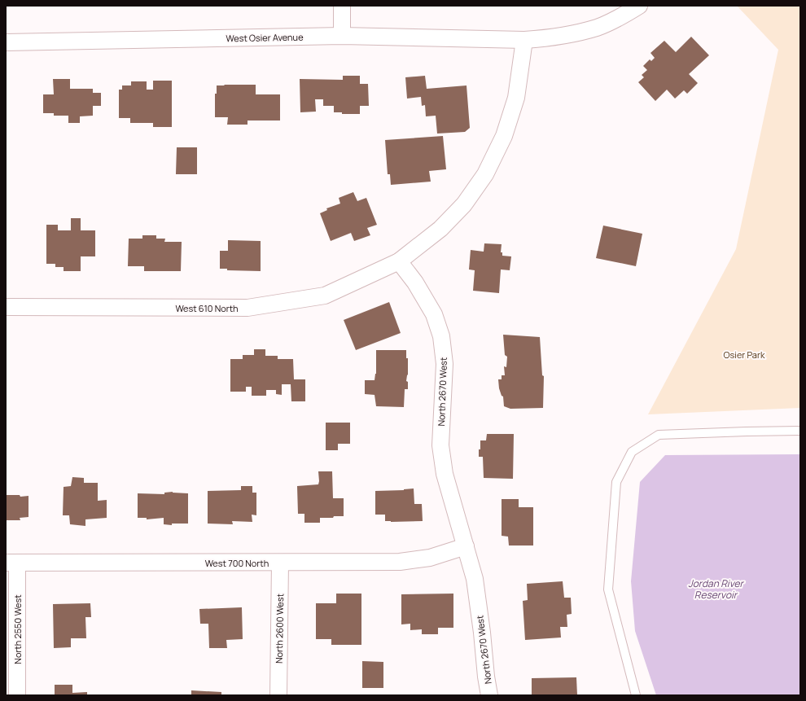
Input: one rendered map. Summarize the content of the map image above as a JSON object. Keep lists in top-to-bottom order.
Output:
{
  "streets": {
    "street": [
      "West Osier Avenue",
      "West 610 North",
      "North 2670 West",
      "West 700 North",
      "North 2600 West",
      "North 2550 West"
    ]
  },
  "crossings": [
    ["West 610 North", "North 2670 West"],
    ["North 2670 West", "West 700 North"],
    ["West 700 North", "North 2600 West"],
    ["West 700 North", "North 2550 West"]
  ],
  "water": ["Jordan River Reservoir"],
  "parks": ["Osier Park"]
}
